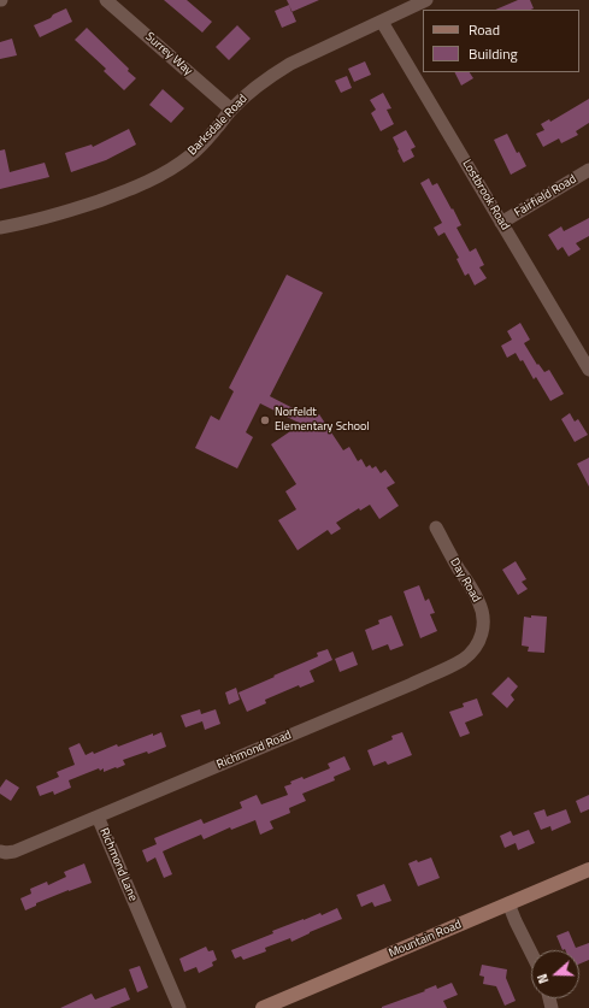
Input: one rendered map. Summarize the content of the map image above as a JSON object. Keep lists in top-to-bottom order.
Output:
{
  "streets": {
    "main road": ["Mountain Road"],
    "street": [
      "Surrey Way",
      "Barksdale Road",
      "Lostbrook Road",
      "Fairfield Road",
      "Day Road",
      "Richmond Road",
      "Richmond Lane"
    ]
  },
  "crossings": [
    ["Surrey Way", "Barksdale Road"],
    ["Barksdale Road", "Lostbrook Road"],
    ["Lostbrook Road", "Fairfield Road"],
    ["Day Road", "Richmond Road"],
    ["Richmond Road", "Richmond Lane"]
  ],
  "places": ["Norfeldt Elementary School"],
  "legend": ["Road", "Building"],
  "north": "left"
}
